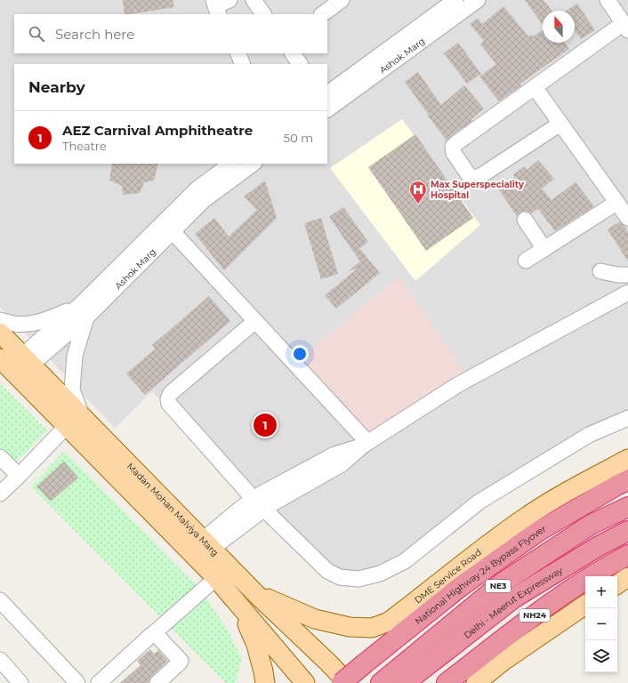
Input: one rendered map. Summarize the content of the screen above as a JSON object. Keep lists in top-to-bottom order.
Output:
{
  "streets": {
    "highway": [
      "National Highway 24 Bypass Flyover",
      "NE3",
      "Delhi - Meerut Expressway",
      "NH24"
    ],
    "main road": ["Madan Mohan Malviya Marg", "DME Service Road"],
    "street": ["Ashok Marg"]
  },
  "crossings": [
    ["Ashok Marg", "Madan Mohan Malviya Marg"],
    ["Madan Mohan Malviya Marg", "DME Service Road"]
  ],
  "places": {
    "hospital": ["Max Superspeciality Hospital"]
  },
  "north": "top",
  "page": {
    "search": "Search here",
    "heading": "Nearby",
    "list": [
      {
        "mark": "1",
        "name": "AEZ Carnival Amphitheatre",
        "note": "Theatre",
        "value": "50 m"
      }
    ],
    "pins": "1",
    "map_buttons": ["+", "−"]
  }
}
